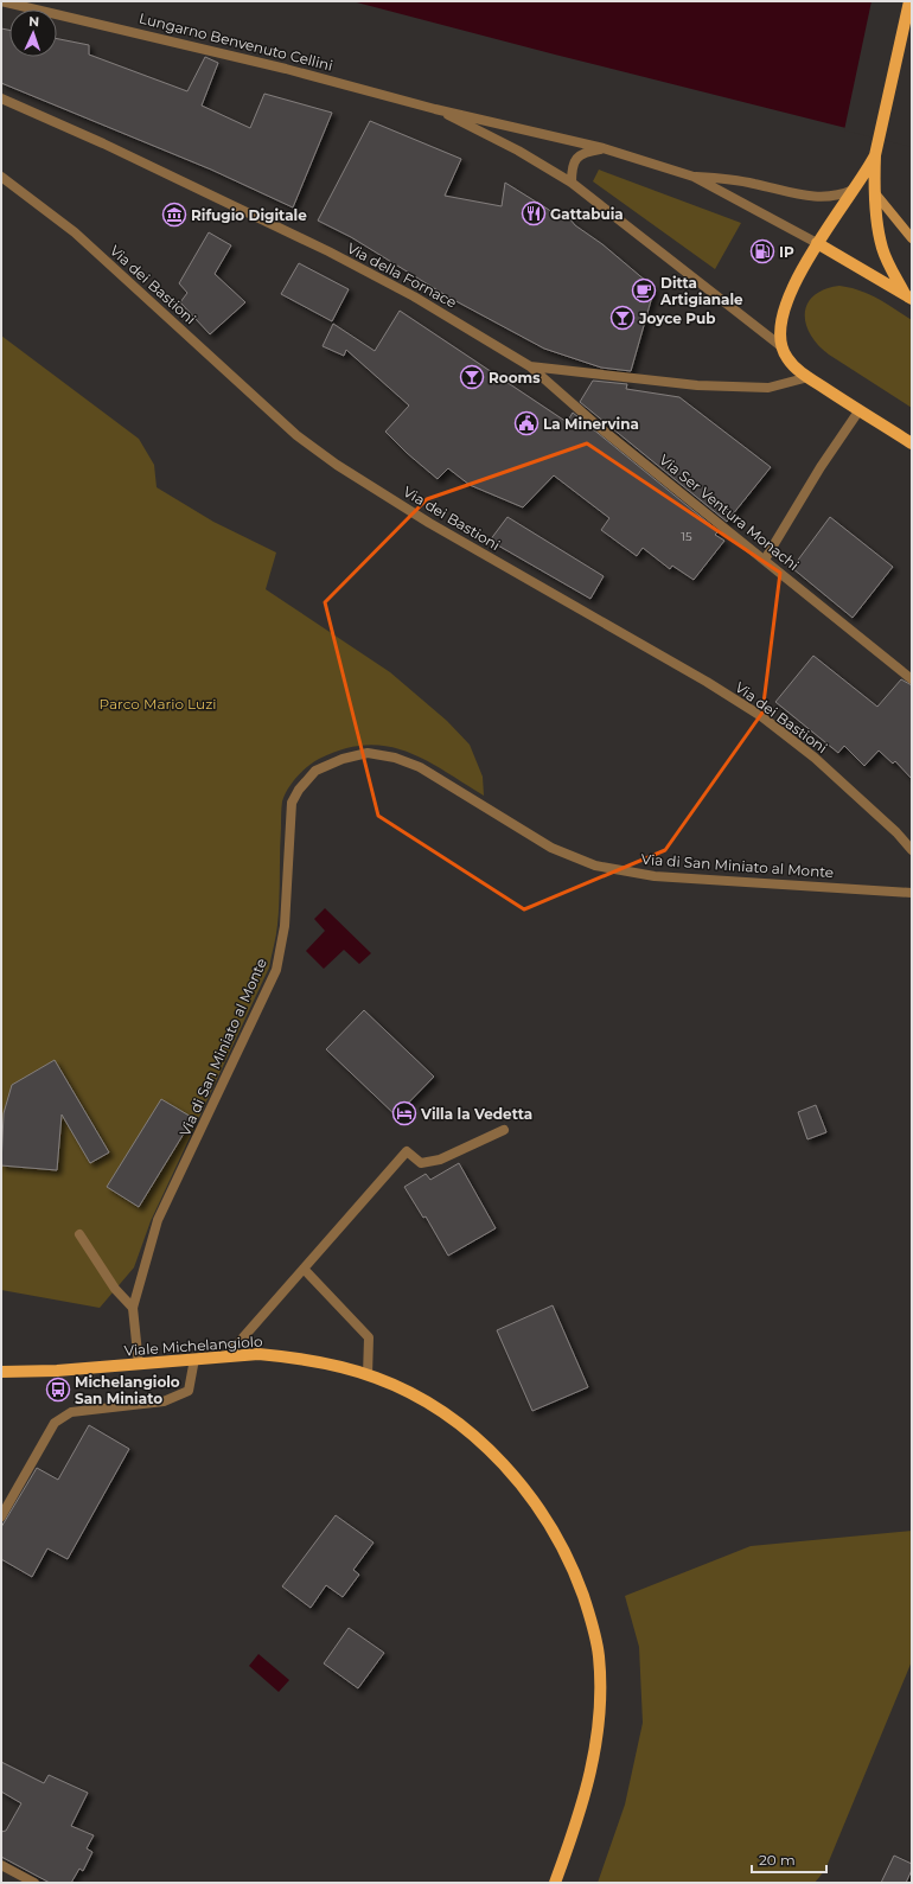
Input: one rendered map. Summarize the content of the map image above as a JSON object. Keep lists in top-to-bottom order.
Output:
{
  "streets": {
    "main road": ["Viale Michelangiolo"],
    "street": [
      "Lungarno Benvenuto Cellini",
      "Via della Fornace",
      "Via dei Bastioni",
      "Via Ser Ventura Monachi",
      "Via di San Miniato al Monte"
    ]
  },
  "crossings": [
    ["Via della Fornace", "Via Ser Ventura Monachi"],
    ["Via di San Miniato al Monte", "Viale Michelangiolo"]
  ],
  "parks": ["Parco Mario Luzi"],
  "places": {
    "restaurant": ["Gattabuia"],
    "museum": ["Rifugio Digitale"],
    "fuel station": ["IP"],
    "cafe": ["Ditta Artigianale"],
    "bar": ["Joyce Pub", "Rooms"],
    "public building": ["La Minervina"],
    "hotel": ["Villa la Vedetta"],
    "bus stop": ["Michelangiolo San Miniato"]
  },
  "house_numbers": ["15"],
  "scale_bar": "20 m",
  "north": "top"
}
